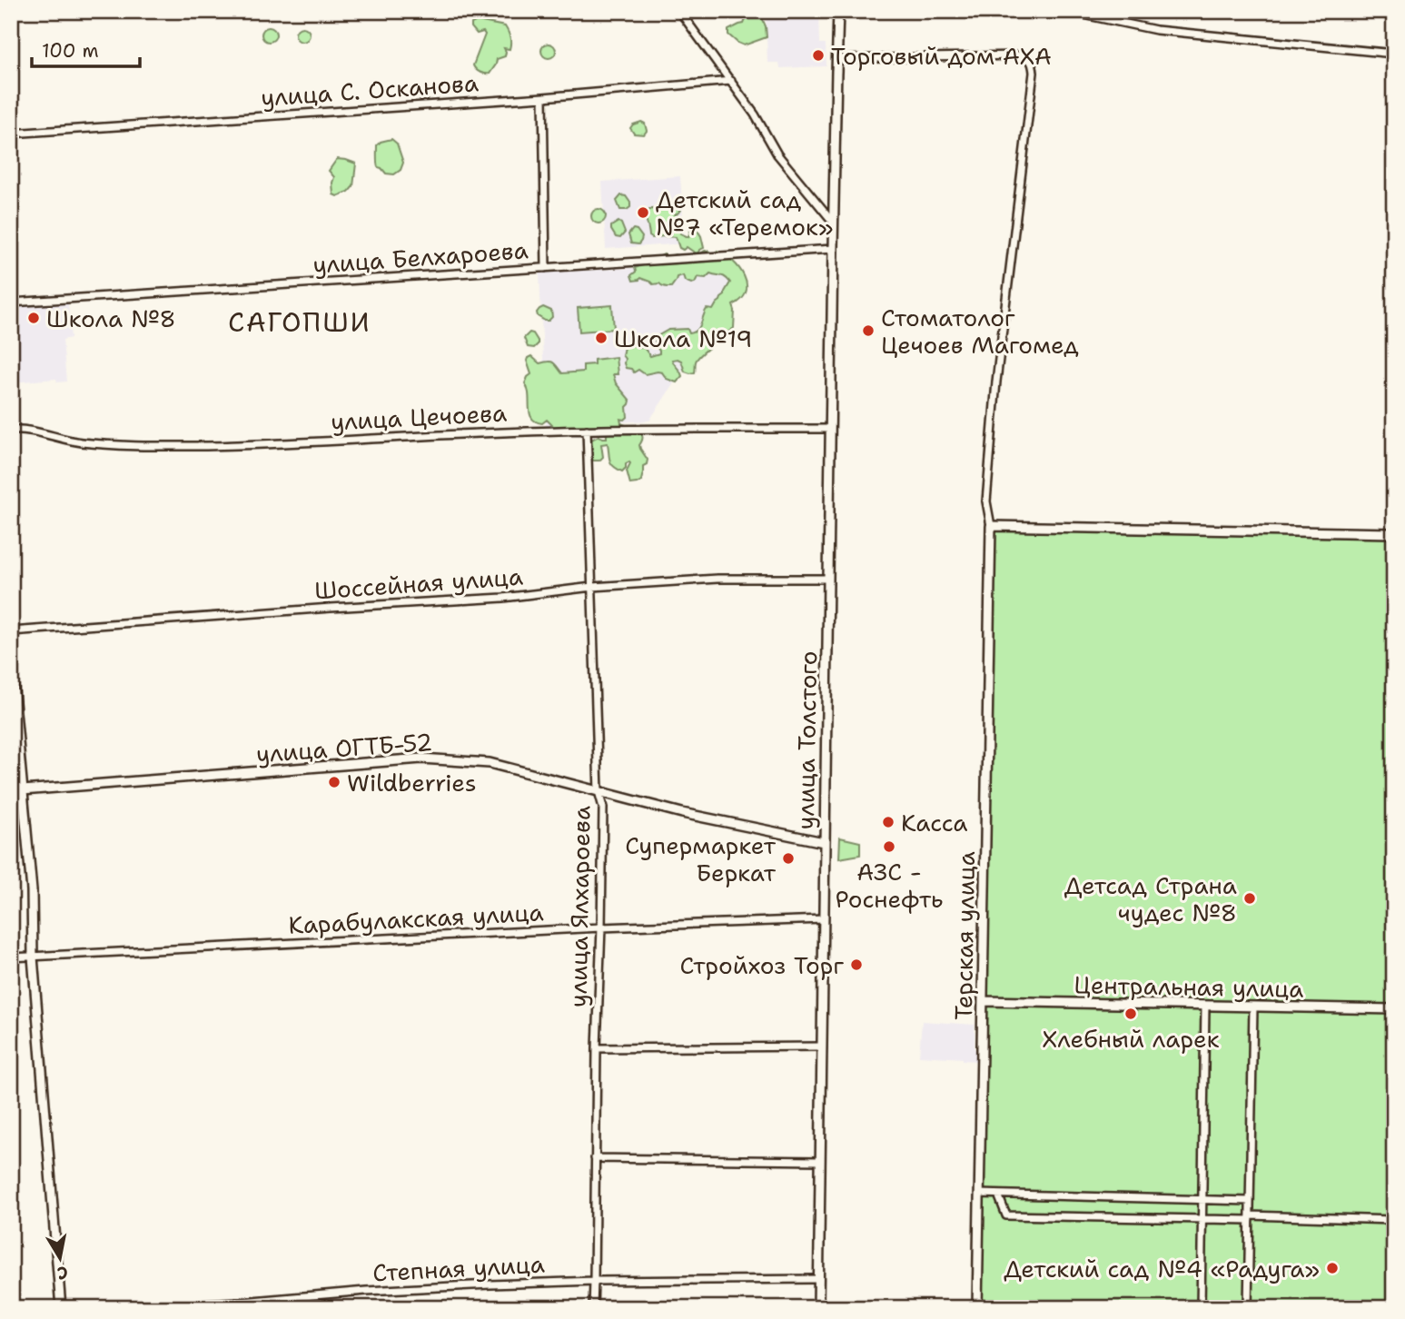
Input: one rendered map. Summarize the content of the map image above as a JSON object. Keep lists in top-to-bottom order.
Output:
{
  "streets": {
    "street": [
      "улица С. Осканова",
      "улица Белхароева",
      "улица Цечоева",
      "Шоссейная улица",
      "улица Толстого",
      "улица ОГТБ-52",
      "улица Ялхароева",
      "Карабулакская улица",
      "Терская улица",
      "Центральная улица",
      "Степная улица"
    ]
  },
  "crossings": [
    ["улица Белхароева", "улица Толстого"],
    ["улица Цечоева", "улица Толстого"],
    ["улица Цечоева", "улица Ялхароева"],
    ["Шоссейная улица", "улица Толстого"],
    ["Шоссейная улица", "улица Ялхароева"],
    ["улица Толстого", "улица ОГТБ-52"],
    ["улица Толстого", "Карабулакская улица"],
    ["улица Толстого", "Степная улица"],
    ["улица ОГТБ-52", "улица Ялхароева"],
    ["улица Ялхароева", "Карабулакская улица"],
    ["улица Ялхароева", "Степная улица"],
    ["Терская улица", "Центральная улица"]
  ],
  "districts": ["САГОПШИ"],
  "places": [
    "Торговый дом АХА",
    "Детский сад №7 «Теремок»",
    "Школа №8",
    "Стоматолог Цечоев Магомед",
    "Школа №19",
    "Wildberries",
    "Касса",
    "АЗС - Роснефть",
    "Супермаркет Беркат",
    "Детсад Страна чудес №8",
    "Стройхоз Торг",
    "Хлебный ларек",
    "Детский сад №4 «Радуга»"
  ],
  "scale_bar": "100 m",
  "north": "bottom"
}
